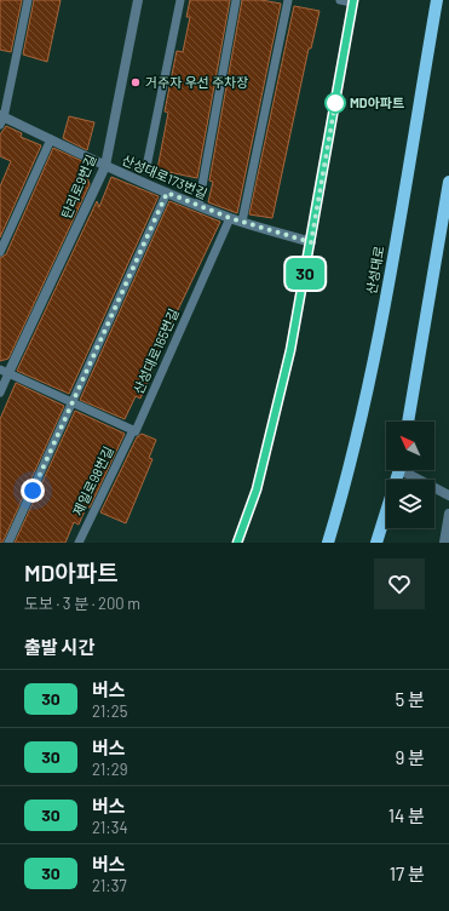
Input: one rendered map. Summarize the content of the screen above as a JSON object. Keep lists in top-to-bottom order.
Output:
{
  "streets": {
    "main road": ["산성대로"],
    "street": ["산성대로173번길", "탄리로9번길"],
    "lane": ["산성대로165번길", "제일로98번길"]
  },
  "crossings": [
    ["산성대로173번길", "탄리로9번길"],
    ["산성대로173번길", "산성대로165번길"],
    ["산성대로165번길", "제일로98번길"]
  ],
  "places": ["거주자 우선 주차장", "MD아파트"],
  "lines": ["bus line 30"],
  "north": "top left",
  "page": {
    "on_map": "30",
    "heading": [
      ["MD아파트", "도보 · 3 분 · 200 m"],
      "출발 시간"
    ],
    "list": [
      {
        "mark": "30",
        "name": "버스",
        "note": "21:25",
        "value": "5 분"
      },
      {
        "mark": "30",
        "name": "버스",
        "note": "21:29",
        "value": "9 분"
      },
      {
        "mark": "30",
        "name": "버스",
        "note": "21:34",
        "value": "14 분"
      },
      {
        "mark": "30",
        "name": "버스",
        "note": "21:37",
        "value": "17 분"
      }
    ]
  }
}
